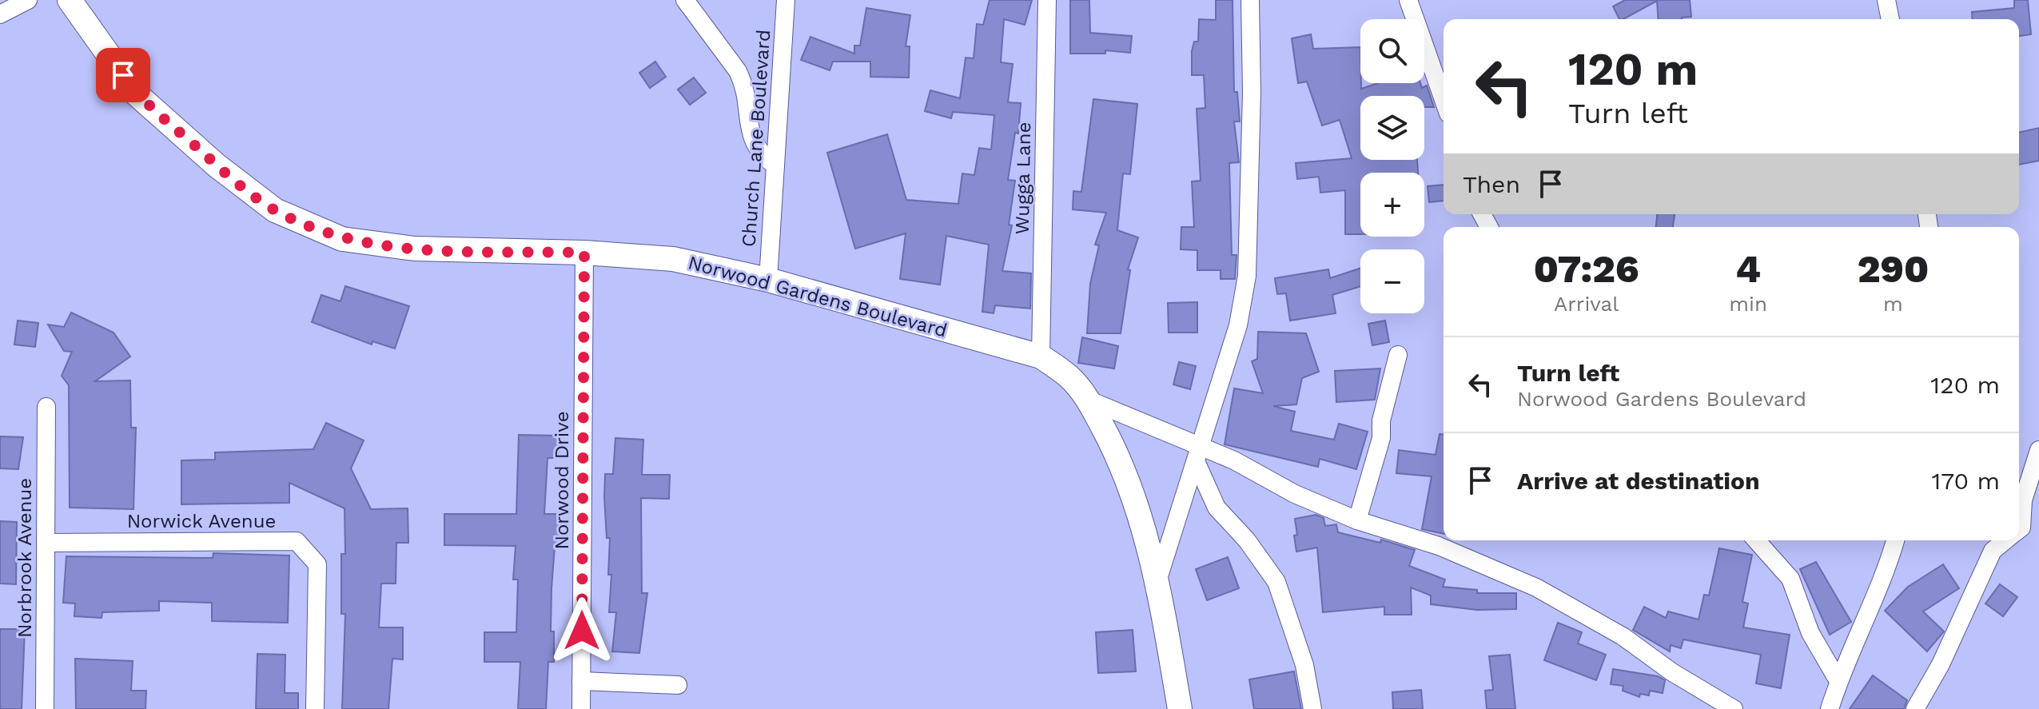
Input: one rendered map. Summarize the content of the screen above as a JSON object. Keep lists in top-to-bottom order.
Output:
{
  "streets": {
    "street": [
      "Church Lane Boulevard",
      "Wugga Lane",
      "Norwood Gardens Boulevard",
      "Norwood Drive",
      "Norwick Avenue",
      "Norbrook Avenue"
    ]
  },
  "crossings": [
    ["Church Lane Boulevard", "Norwood Gardens Boulevard"],
    ["Wugga Lane", "Norwood Gardens Boulevard"],
    ["Norwood Gardens Boulevard", "Norwood Drive"],
    ["Norwick Avenue", "Norbrook Avenue"]
  ],
  "page": {
    "map_buttons": ["+", "−"],
    "turn": ["120 m", "Turn left"],
    "then": "Then",
    "eta": [
      "07:26",
      "Arrival",
      "4",
      "min",
      "290",
      "m"
    ],
    "list": [
      {
        "name": "Turn left",
        "note": "Norwood Gardens Boulevard",
        "value": "120 m"
      },
      {
        "name": "Arrive at destination",
        "value": "170 m"
      }
    ]
  }
}
